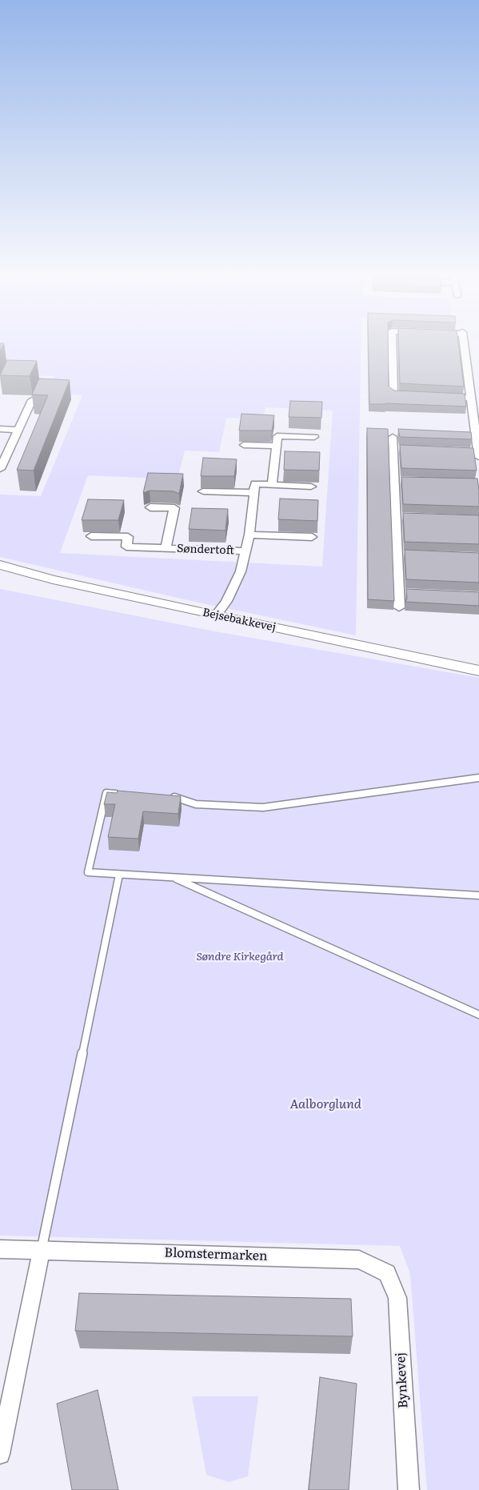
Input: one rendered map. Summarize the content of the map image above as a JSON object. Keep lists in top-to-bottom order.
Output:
{
  "streets": {
    "street": [
      "Søndertoft",
      "Bejsebakkevej",
      "Blomstermarken",
      "Bynkevej"
    ]
  },
  "crossings": [
    ["Søndertoft", "Bejsebakkevej"],
    ["Blomstermarken", "Bynkevej"]
  ],
  "parks": ["Søndre Kirkegård", "Aalborglund"]
}
